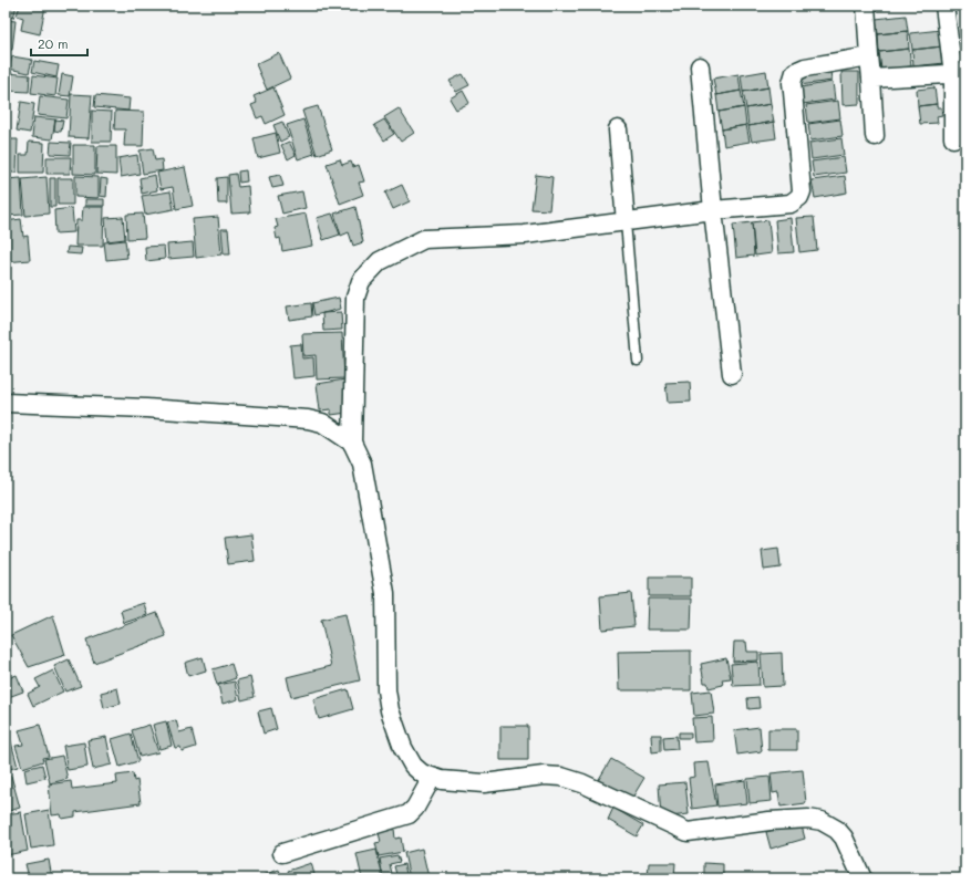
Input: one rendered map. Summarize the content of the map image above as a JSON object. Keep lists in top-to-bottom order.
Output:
{
  "scale_bar": "20 m"
}
